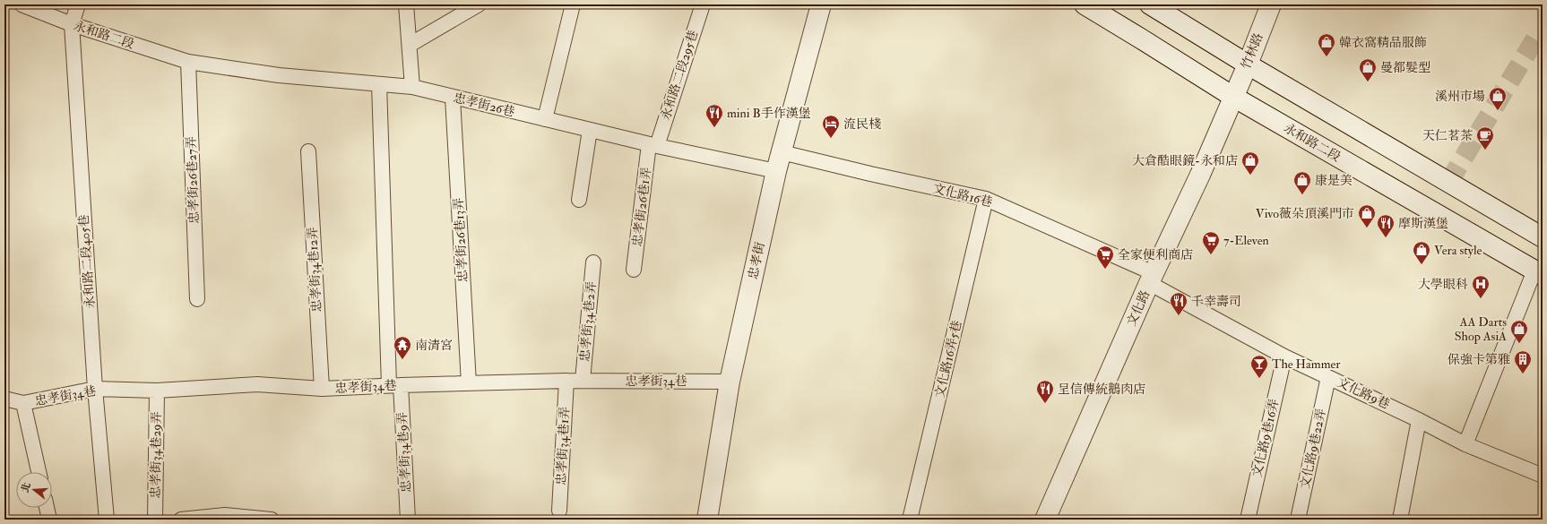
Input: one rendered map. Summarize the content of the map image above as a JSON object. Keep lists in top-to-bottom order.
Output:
{
  "streets": {
    "street": [
      "永和路二段",
      "竹林路",
      "忠孝街",
      "文化路"
    ],
    "lane": [
      "永和路二段295巷",
      "忠孝街26巷",
      "忠孝街26巷27弄",
      "文化路16巷",
      "忠孝街26巷1弄",
      "忠孝街26巷13弄",
      "永和路二段405巷",
      "忠孝街34巷12弄",
      "忠孝街34巷2弄",
      "文化路16弄5巷",
      "忠孝街34巷",
      "文化路9巷",
      "文化路9巷16弄",
      "忠孝街34巷1弄",
      "文化路9巷22弄",
      "忠孝街34巷9弄",
      "忠孝街34巷29弄"
    ]
  },
  "crossings": [
    ["永和路二段", "竹林路"],
    ["永和路二段", "忠孝街26巷"],
    ["永和路二段", "忠孝街26巷27弄"],
    ["永和路二段", "永和路二段405巷"],
    ["永和路二段", "文化路"],
    ["竹林路", "文化路"],
    ["永和路二段295巷", "忠孝街26巷"],
    ["永和路二段295巷", "忠孝街26巷1弄"],
    ["忠孝街26巷", "忠孝街26巷27弄"],
    ["忠孝街26巷", "忠孝街26巷1弄"],
    ["忠孝街26巷", "忠孝街26巷13弄"],
    ["忠孝街26巷", "忠孝街"],
    ["忠孝街26巷", "忠孝街34巷9弄"],
    ["文化路16巷", "忠孝街"],
    ["文化路16巷", "文化路"],
    ["文化路16巷", "文化路16弄5巷"],
    ["文化路16巷", "文化路9巷"],
    ["忠孝街26巷13弄", "忠孝街34巷"],
    ["忠孝街", "忠孝街34巷"],
    ["永和路二段405巷", "忠孝街34巷"],
    ["忠孝街34巷12弄", "忠孝街34巷"],
    ["文化路", "文化路9巷"],
    ["忠孝街34巷2弄", "忠孝街34巷"],
    ["忠孝街34巷", "忠孝街34巷1弄"],
    ["忠孝街34巷", "忠孝街34巷9弄"],
    ["忠孝街34巷", "忠孝街34巷29弄"],
    ["文化路9巷", "文化路9巷16弄"],
    ["文化路9巷", "文化路9巷22弄"]
  ],
  "places": {
    "shop": [
      "韓衣窩精品服飾",
      "曼都髮型",
      "溪州市場",
      "大倉酷眼鏡-永和店",
      "康是美",
      "Vivo薇朵頂溪門市",
      "Vera style",
      "AA Darts Shop AsiA"
    ],
    "restaurant": [
      "mini B手作漢堡",
      "摩斯漢堡",
      "千幸壽司",
      "呈信傳統鵝肉店"
    ],
    "hotel": ["流民棧"],
    "cafe": ["天仁茗茶"],
    "supermarket": ["7-Eleven", "全家便利商店"],
    "hospital": ["大學眼科"],
    "temple": ["南清宮"],
    "building": ["保強卡第雅"],
    "bar": ["The Hammer"]
  },
  "north": "left"
}
